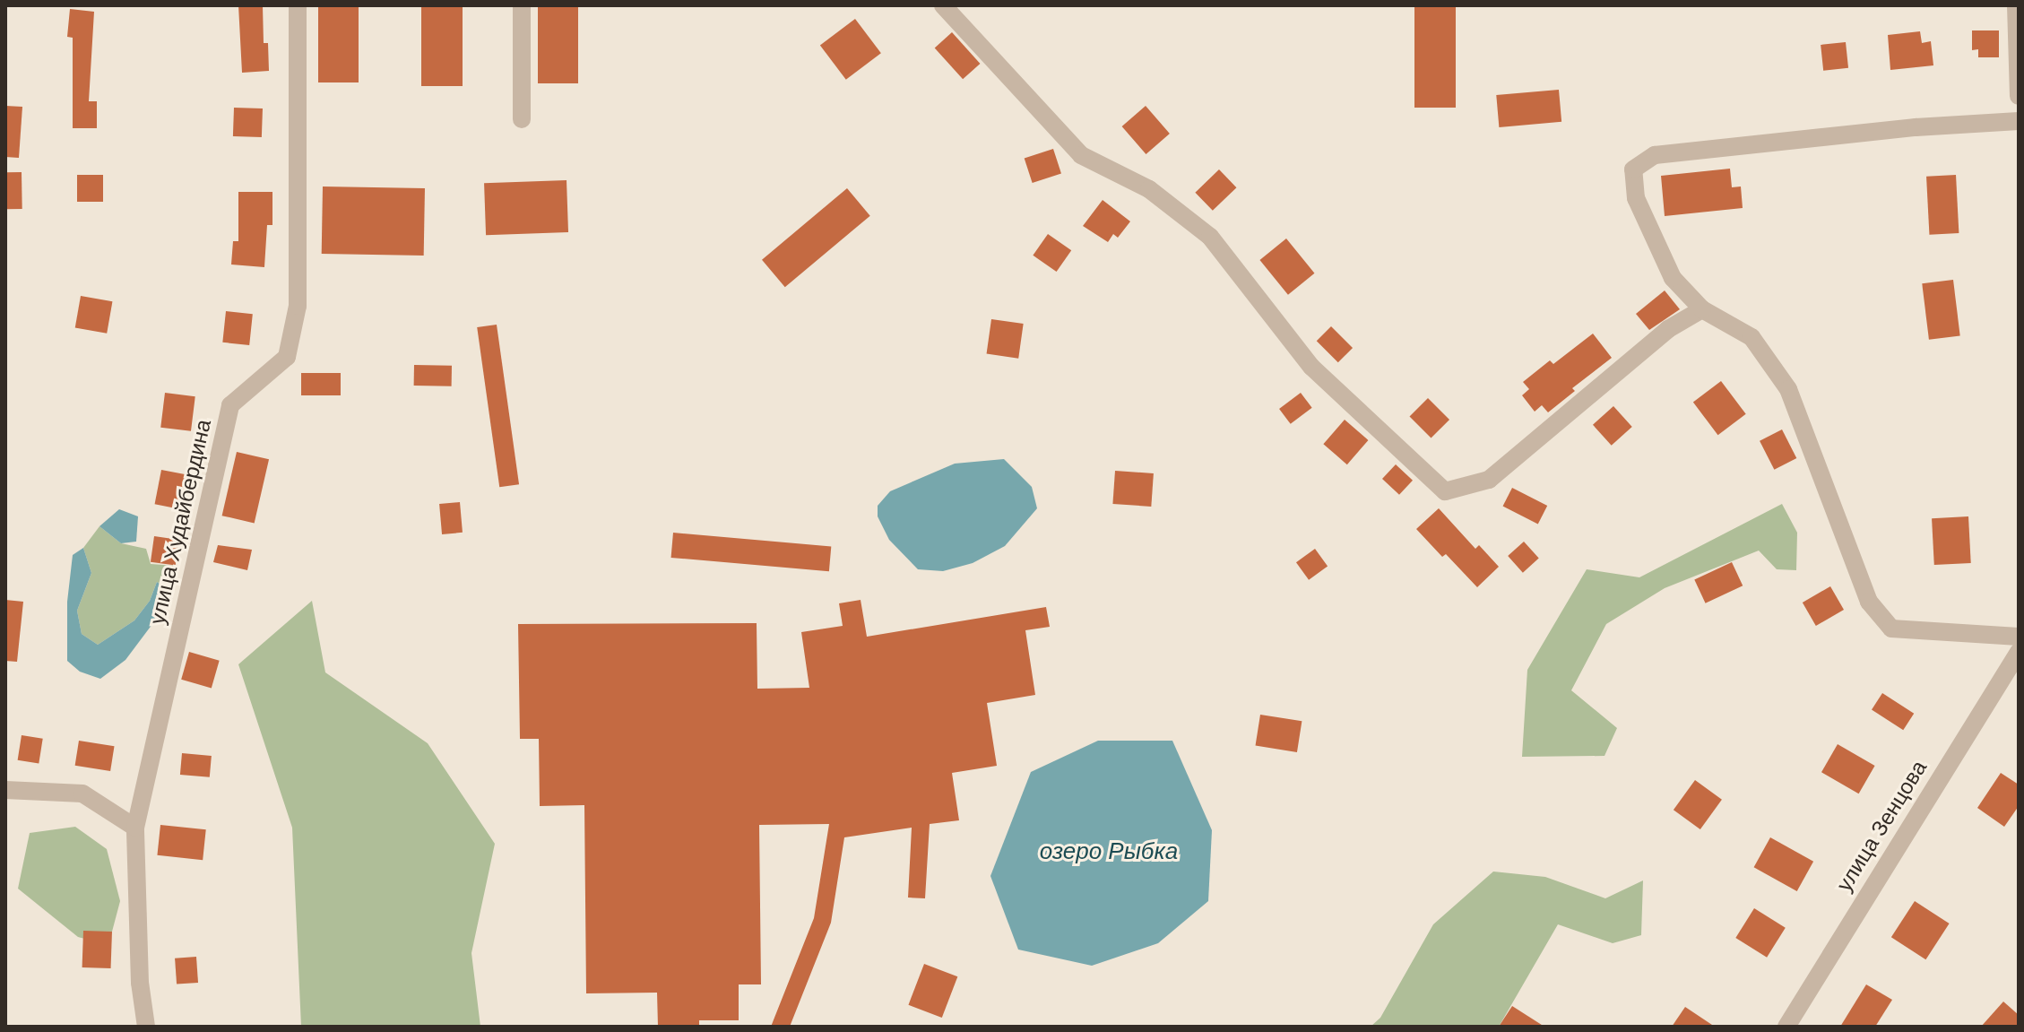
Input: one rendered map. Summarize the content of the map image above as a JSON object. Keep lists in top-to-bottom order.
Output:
{
  "streets": {
    "street": ["улица Худайбердина", "улица Зенцова"]
  },
  "water": ["озеро Рыбка"]
}
